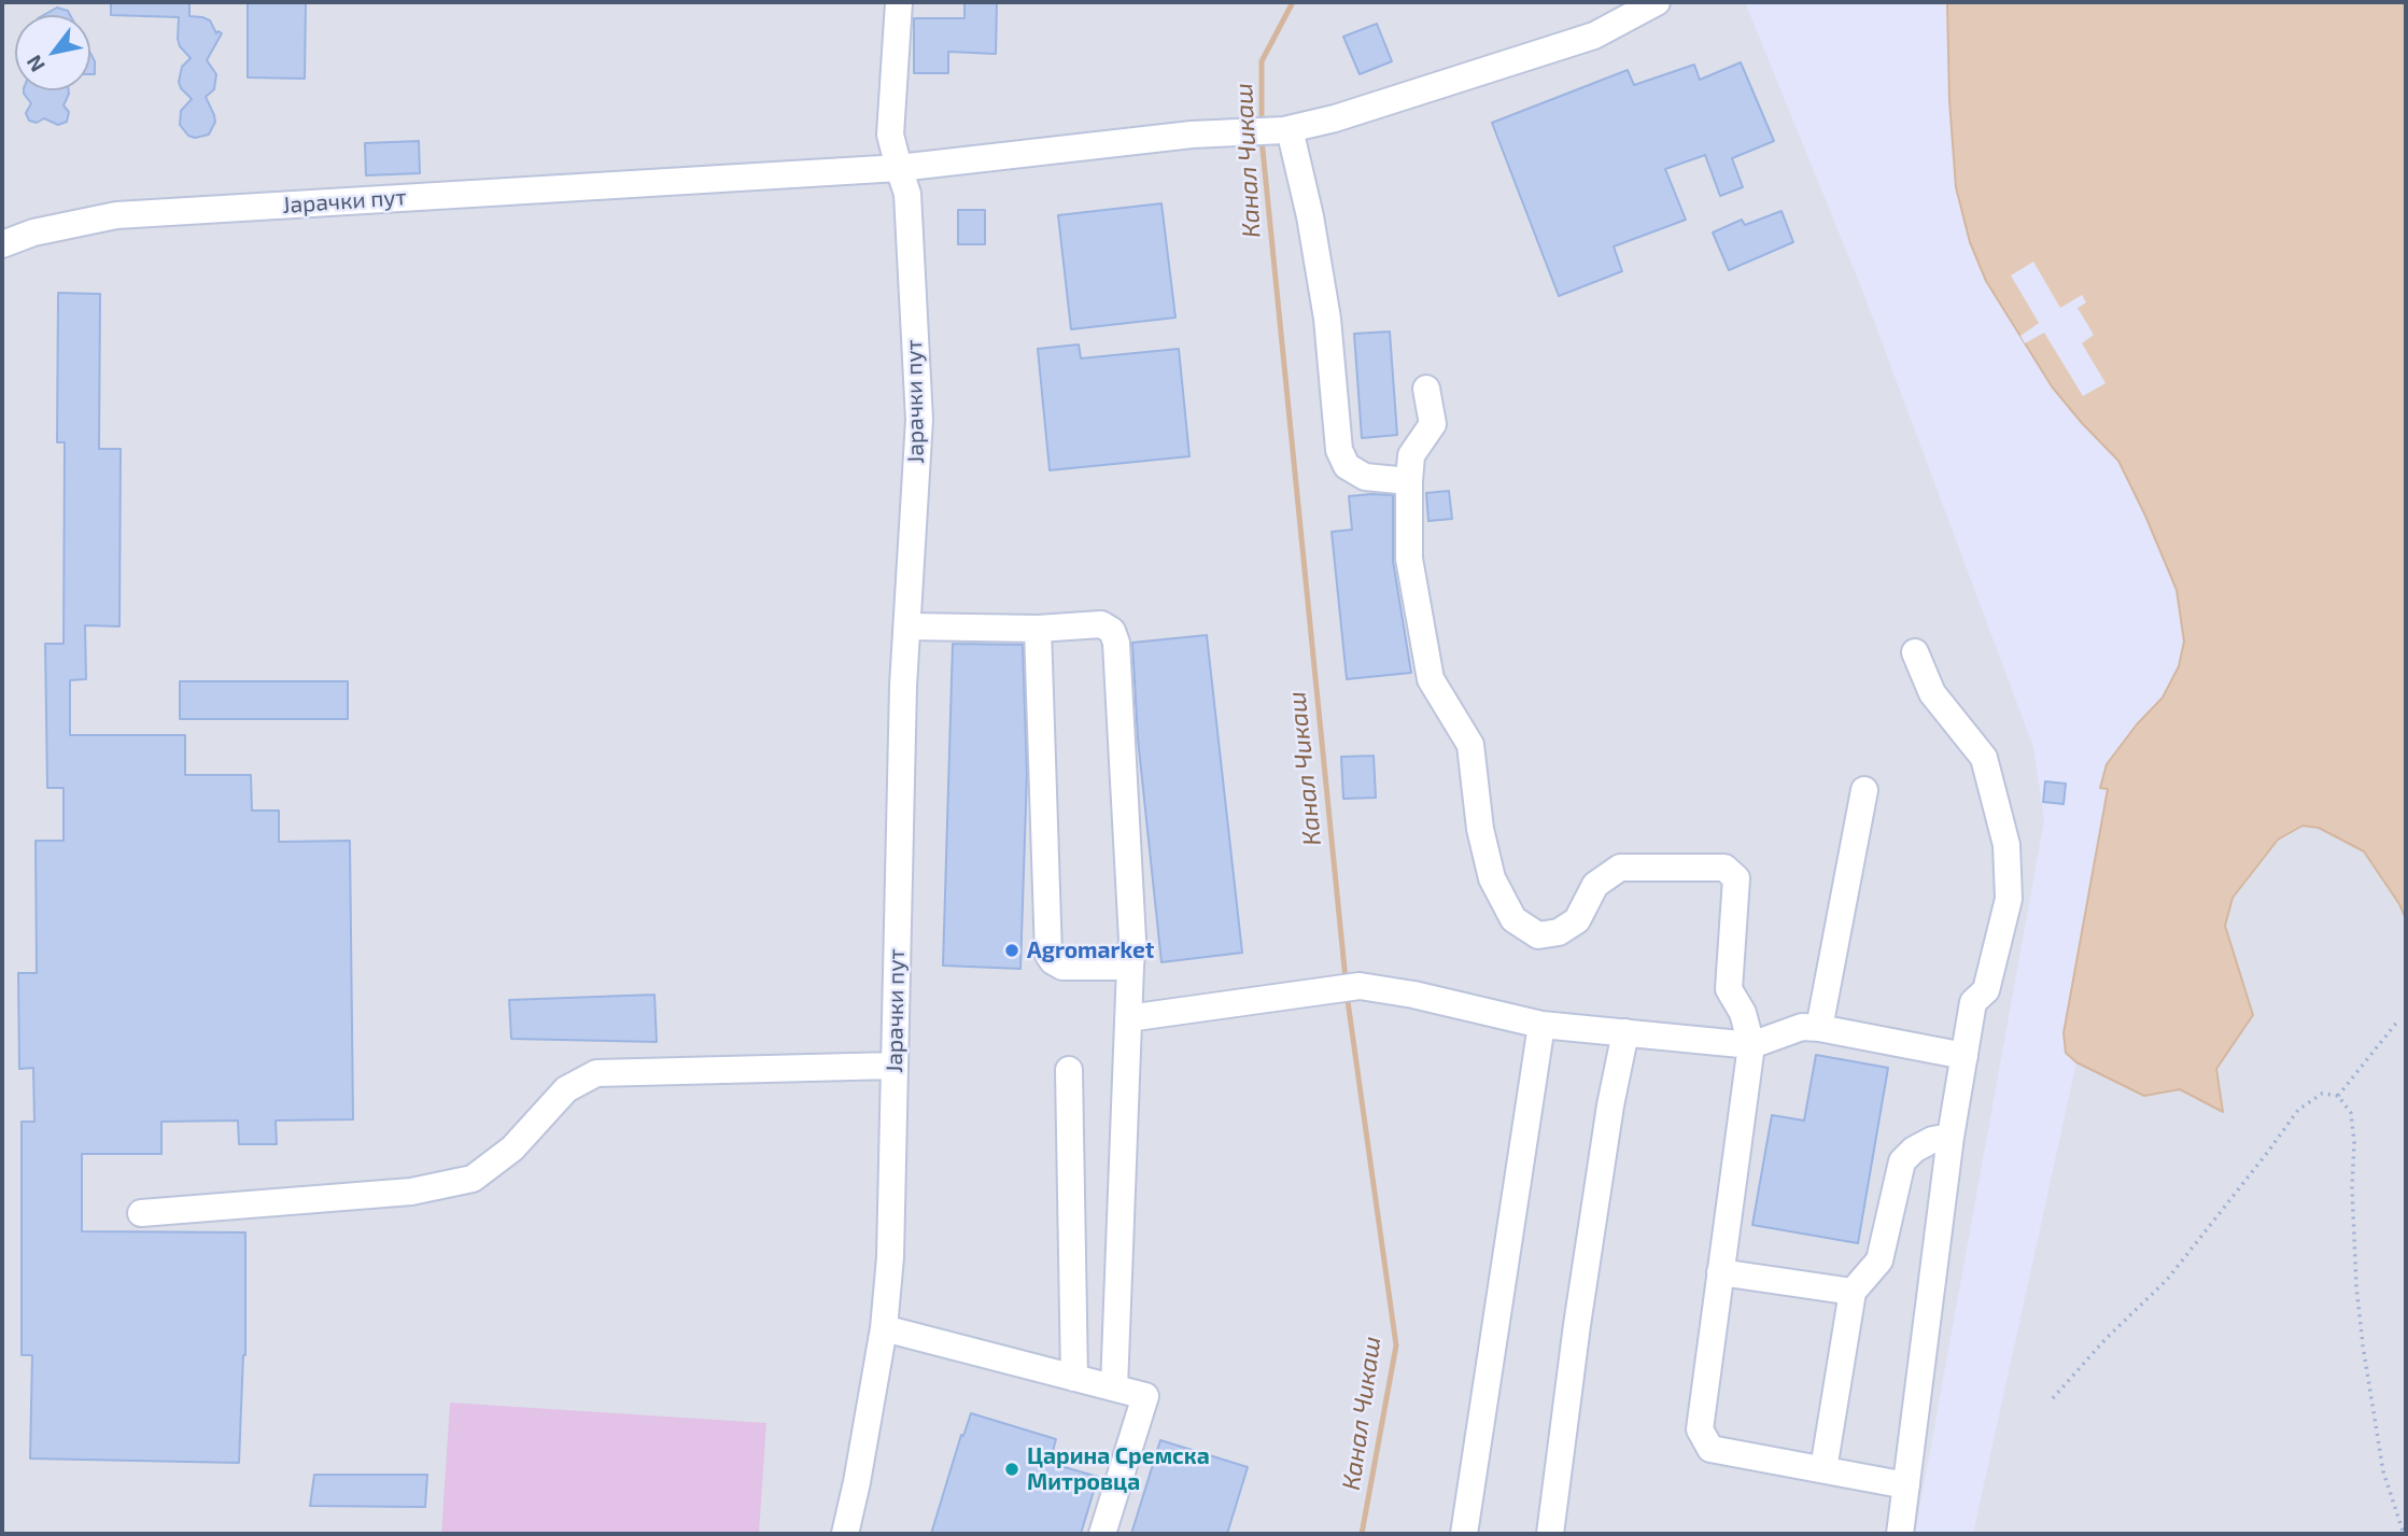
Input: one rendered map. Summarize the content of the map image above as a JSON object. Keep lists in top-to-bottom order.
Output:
{
  "streets": {
    "street": ["Јарачки пут"]
  },
  "water": ["Канал Чикаш"],
  "places": ["Agromarket", "Царина Сремска Митровца"],
  "north": "bottom left"
}
